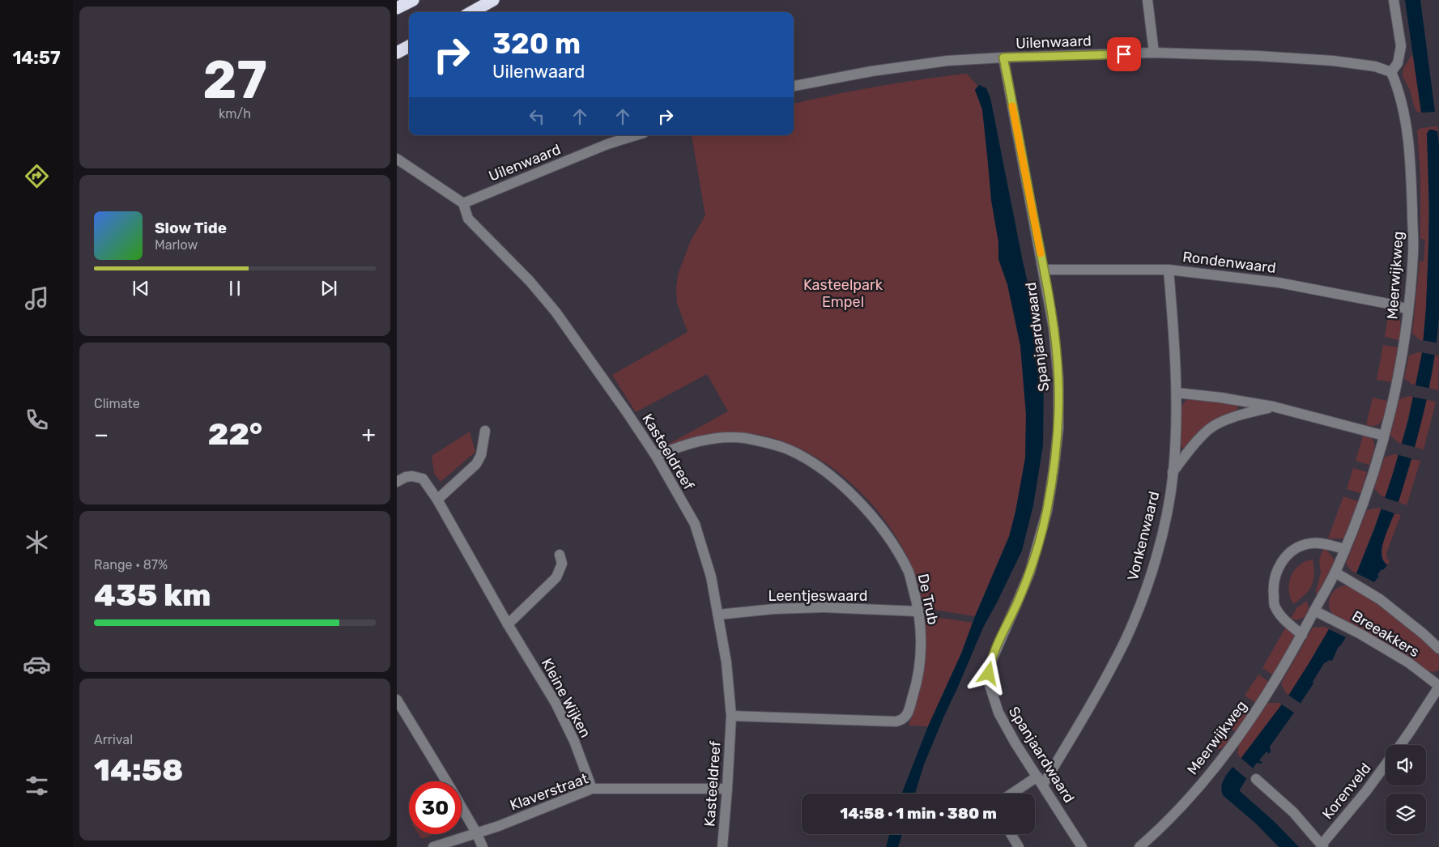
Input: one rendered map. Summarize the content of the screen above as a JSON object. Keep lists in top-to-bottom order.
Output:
{
  "streets": {
    "street": [
      "Uilenwaard",
      "Rondenwaard",
      "Meerwijkweg",
      "Spanjaardwaard",
      "Kasteeldreef",
      "Vonkenwaard",
      "Leentjeswaard",
      "De Trub",
      "Breeakkers",
      "Kleine Wijken",
      "Korenveld",
      "Klaverstraat"
    ]
  },
  "crossings": [
    ["Uilenwaard", "Meerwijkweg"],
    ["Uilenwaard", "Spanjaardwaard"],
    ["Uilenwaard", "Kasteeldreef"],
    ["Rondenwaard", "Meerwijkweg"],
    ["Rondenwaard", "Spanjaardwaard"],
    ["Rondenwaard", "Vonkenwaard"],
    ["Meerwijkweg", "Breeakkers"],
    ["Spanjaardwaard", "Vonkenwaard"],
    ["Kasteeldreef", "Leentjeswaard"],
    ["Kasteeldreef", "De Trub"],
    ["Kasteeldreef", "Klaverstraat"],
    ["Leentjeswaard", "De Trub"],
    ["Kleine Wijken", "Klaverstraat"]
  ],
  "parks": ["Kasteelpark Empel"],
  "page": {
    "tabs": "14:57",
    "tile": [
      ["27", "km/h"],
      "Climate",
      ["Range · 87%", "435 km"],
      ["Arrival", "14:58"]
    ],
    "turn": ["320 m", "Uilenwaard"],
    "song": ["Slow Tide", "Marlow"],
    "heat": ["−", "22°", "+"],
    "limit": "30",
    "trip": "14:58 · 1 min · 380 m"
  }
}
